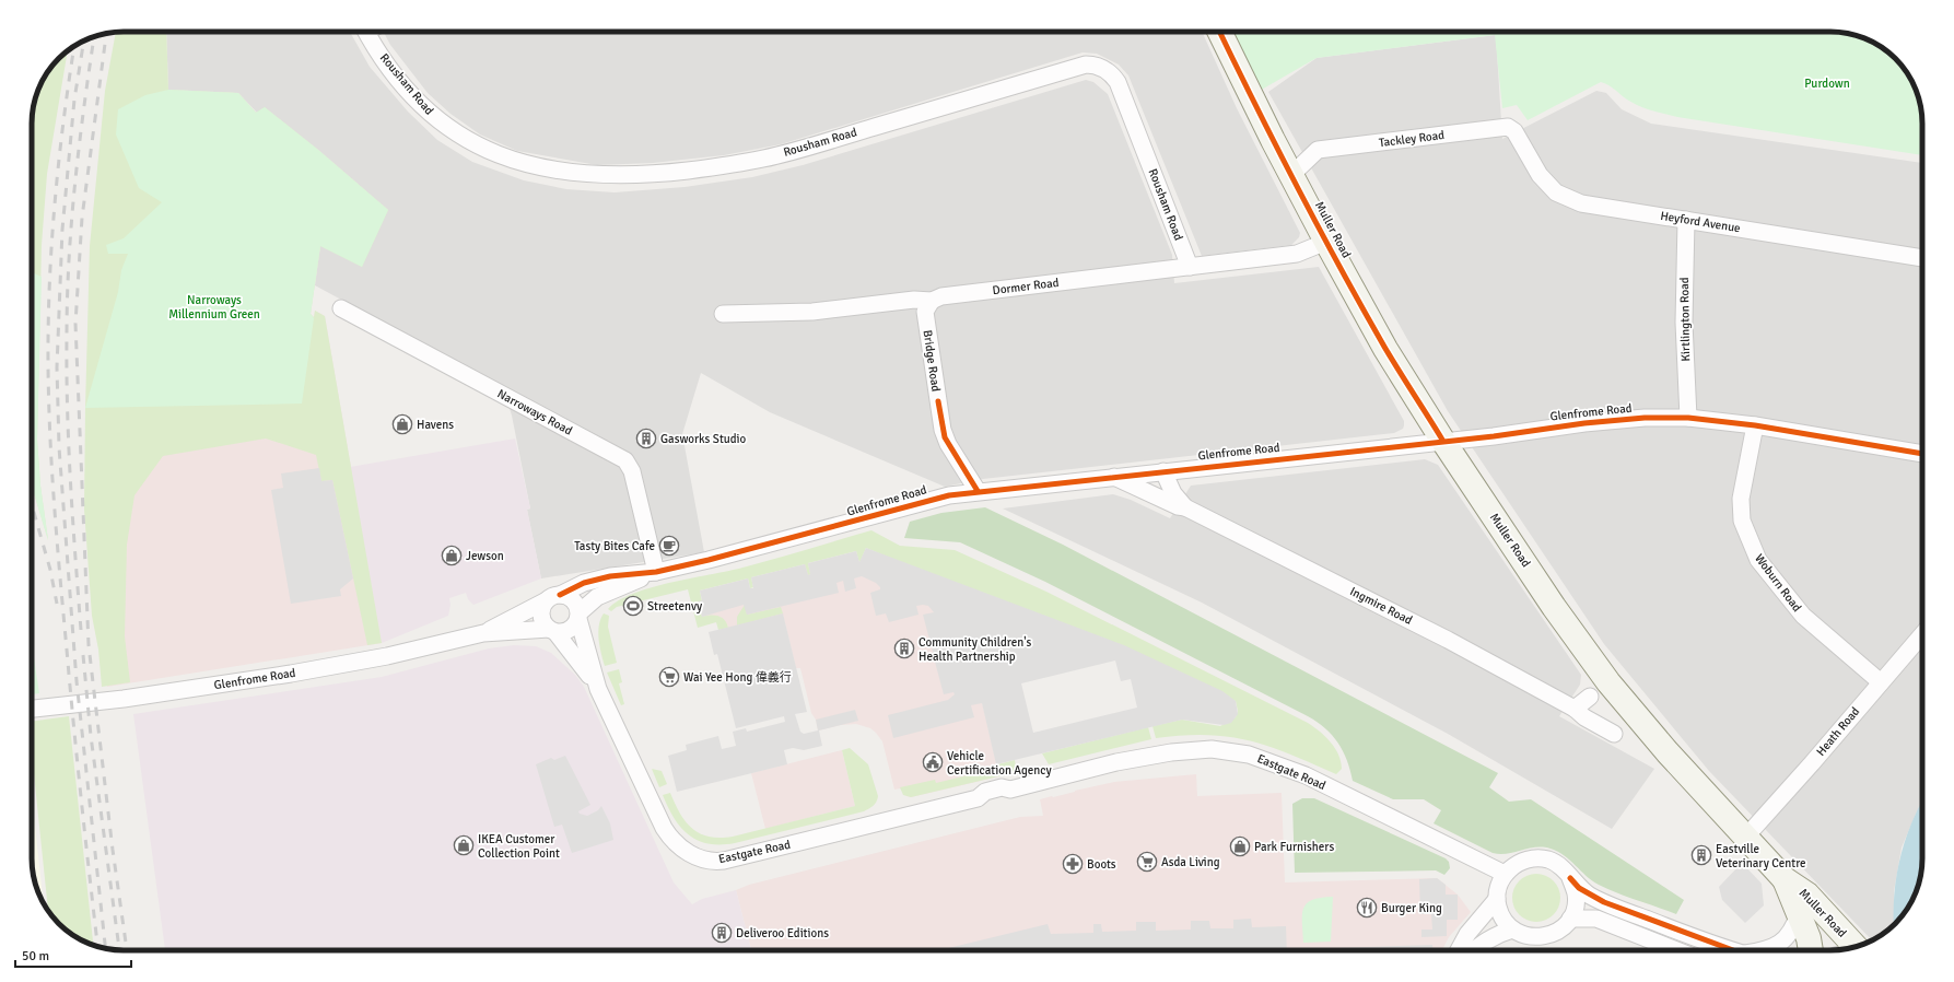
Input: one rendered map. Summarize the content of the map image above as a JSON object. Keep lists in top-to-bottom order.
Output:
{
  "streets": {
    "main road": ["Muller Road"],
    "street": [
      "Rousham Road",
      "Tackley Road",
      "Heyford Avenue",
      "Dormer Road",
      "Kirtlington Road",
      "Bridge Road",
      "Narroways Road",
      "Glenfrome Road",
      "Woburn Road",
      "Ingmire Road",
      "Heath Road",
      "Eastgate Road"
    ]
  },
  "crossings": [
    ["Rousham Road", "Dormer Road"],
    ["Tackley Road", "Heyford Avenue"],
    ["Tackley Road", "Muller Road"],
    ["Heyford Avenue", "Kirtlington Road"],
    ["Muller Road", "Dormer Road"],
    ["Muller Road", "Glenfrome Road"],
    ["Muller Road", "Heath Road"],
    ["Dormer Road", "Bridge Road"],
    ["Kirtlington Road", "Glenfrome Road"],
    ["Bridge Road", "Glenfrome Road"],
    ["Narroways Road", "Glenfrome Road"],
    ["Glenfrome Road", "Woburn Road"],
    ["Glenfrome Road", "Ingmire Road"],
    ["Glenfrome Road", "Eastgate Road"],
    ["Woburn Road", "Heath Road"]
  ],
  "parks": ["Purdown", "Narroways Millennium Green"],
  "places": {
    "shop": [
      "Havens",
      "Jewson",
      "IKEA Customer Collection Point",
      "Park Furnishers"
    ],
    "building": [
      "Gasworks Studio",
      "Community Children's Health Partnership",
      "Eastville Veterinary Centre",
      "Deliveroo Editions"
    ],
    "cafe": ["Tasty Bites Cafe"],
    "sports": ["Streetenvy"],
    "supermarket": ["Wai Yee Hong 偉義行", "Asda Living"],
    "public building": ["Vehicle Certification Agency"],
    "pharmacy": ["Boots"],
    "restaurant": ["Burger King"]
  },
  "scale_bar": "50 m"
}
